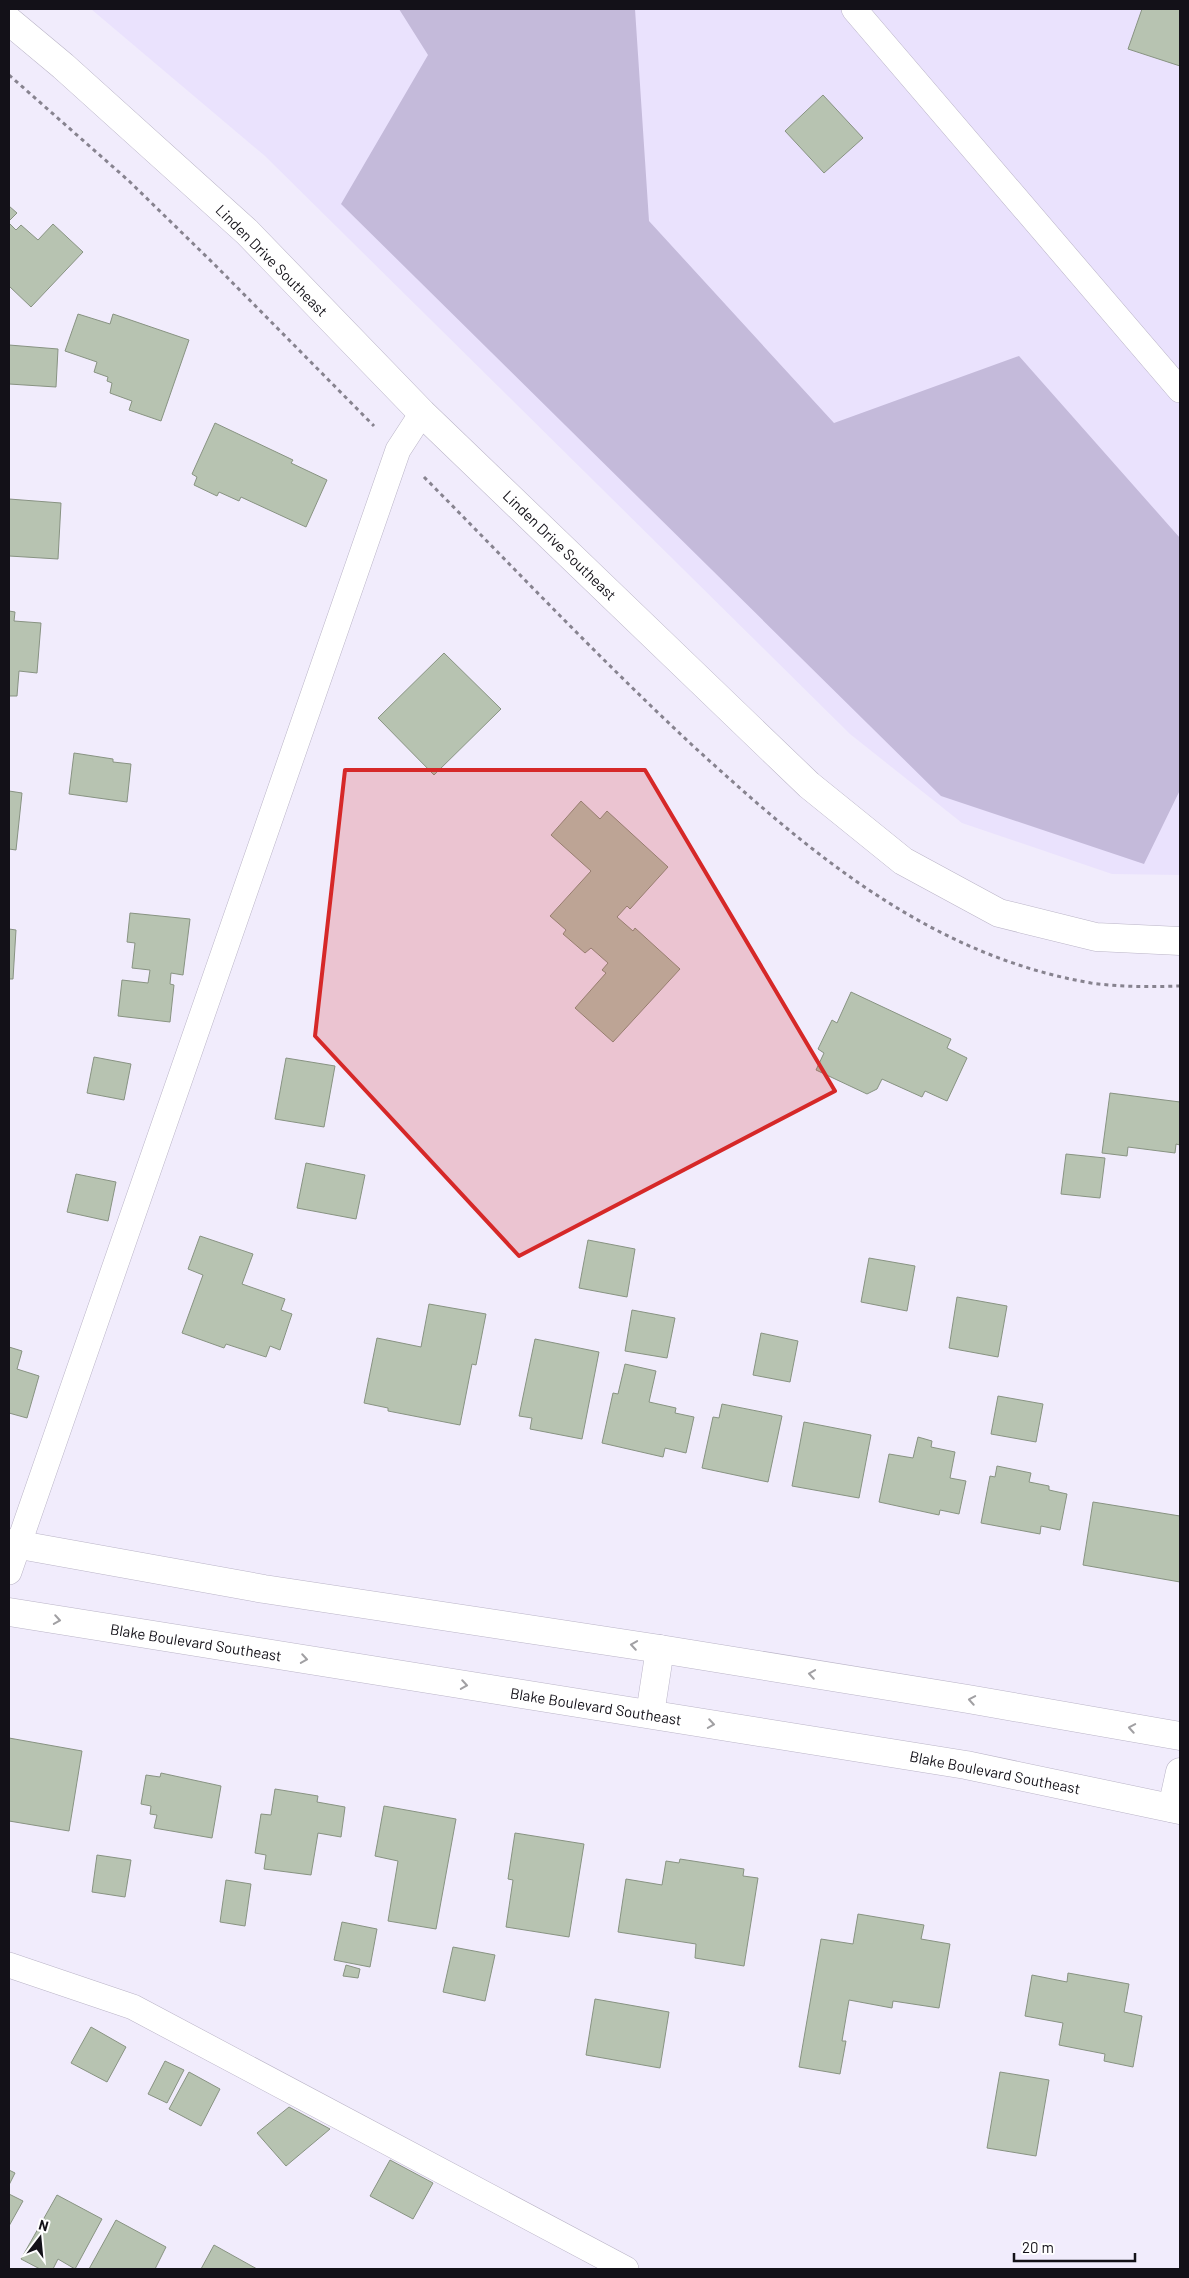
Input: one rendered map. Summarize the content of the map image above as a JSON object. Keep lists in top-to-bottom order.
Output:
{
  "streets": {
    "street": ["Linden Drive Southeast", "Blake Boulevard Southeast"]
  },
  "scale_bar": "20 m",
  "north": "top"
}
